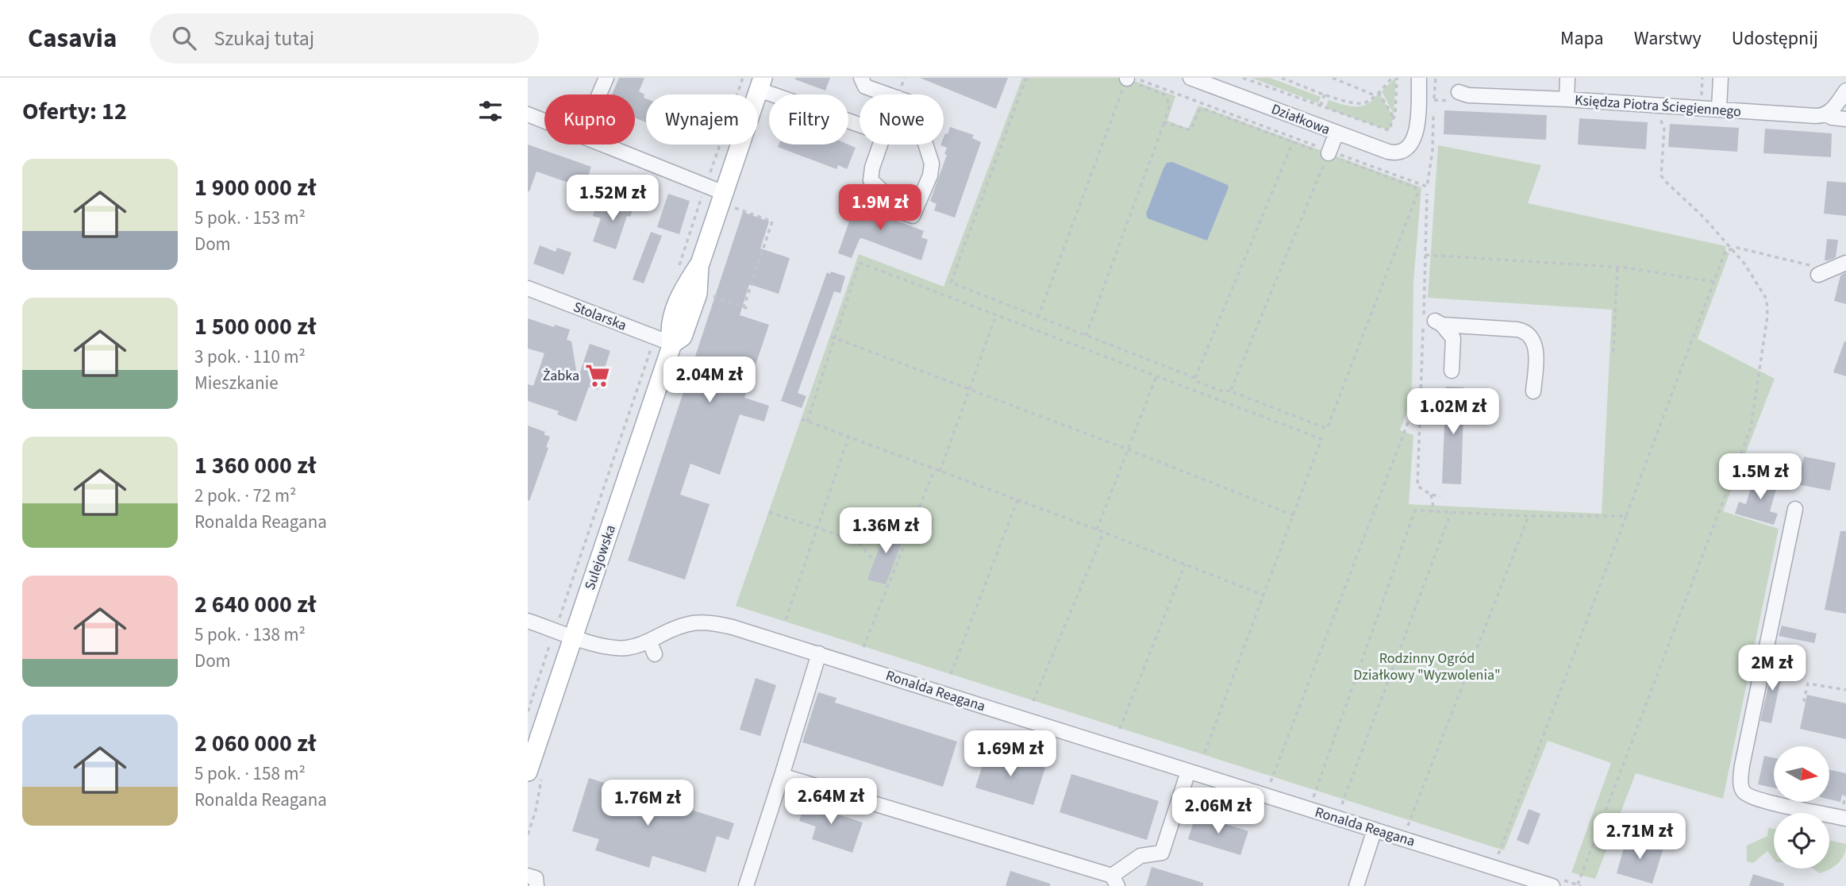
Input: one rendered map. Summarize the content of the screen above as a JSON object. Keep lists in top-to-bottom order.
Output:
{
  "streets": {
    "main road": ["Sulejowska"],
    "street": [
      "Księdza Piotra Ściegiennego",
      "Działkowa",
      "Stolarska",
      "Ronalda Reagana"
    ]
  },
  "crossings": [
    ["Stolarska", "Sulejowska"],
    ["Sulejowska", "Ronalda Reagana"]
  ],
  "parks": ["Rodzinny Ogród Działkowy \"Wyzwolenia\""],
  "places": {
    "supermarket": ["Żabka"]
  },
  "north": "right",
  "page": {
    "header": "Casavia",
    "search": "Szukaj tutaj",
    "nav": ["Mapa", "Warstwy", "Udostępnij"],
    "heading": "Oferty: 12",
    "chip": [
      "Kupno",
      "Wynajem",
      "Filtry",
      "Nowe"
    ],
    "list": [
      {
        "name": "1 900 000 zł",
        "note": "5 pok. · 153 m² · Dom"
      },
      {
        "name": "1 500 000 zł",
        "note": "3 pok. · 110 m² · Mieszkanie"
      },
      {
        "name": "1 360 000 zł",
        "note": "2 pok. · 72 m² · Ronalda Reagana"
      },
      {
        "name": "2 640 000 zł",
        "note": "5 pok. · 138 m² · Dom"
      },
      {
        "name": "2 060 000 zł",
        "note": "5 pok. · 158 m² · Ronalda Reagana"
      }
    ],
    "price": [
      "1.52M zł",
      "1.9M zł",
      "2.04M zł",
      "1.02M zł",
      "1.5M zł",
      "1.36M zł",
      "2M zł",
      "1.69M zł",
      "2.64M zł",
      "1.76M zł",
      "2.06M zł",
      "2.71M zł"
    ]
  }
}
